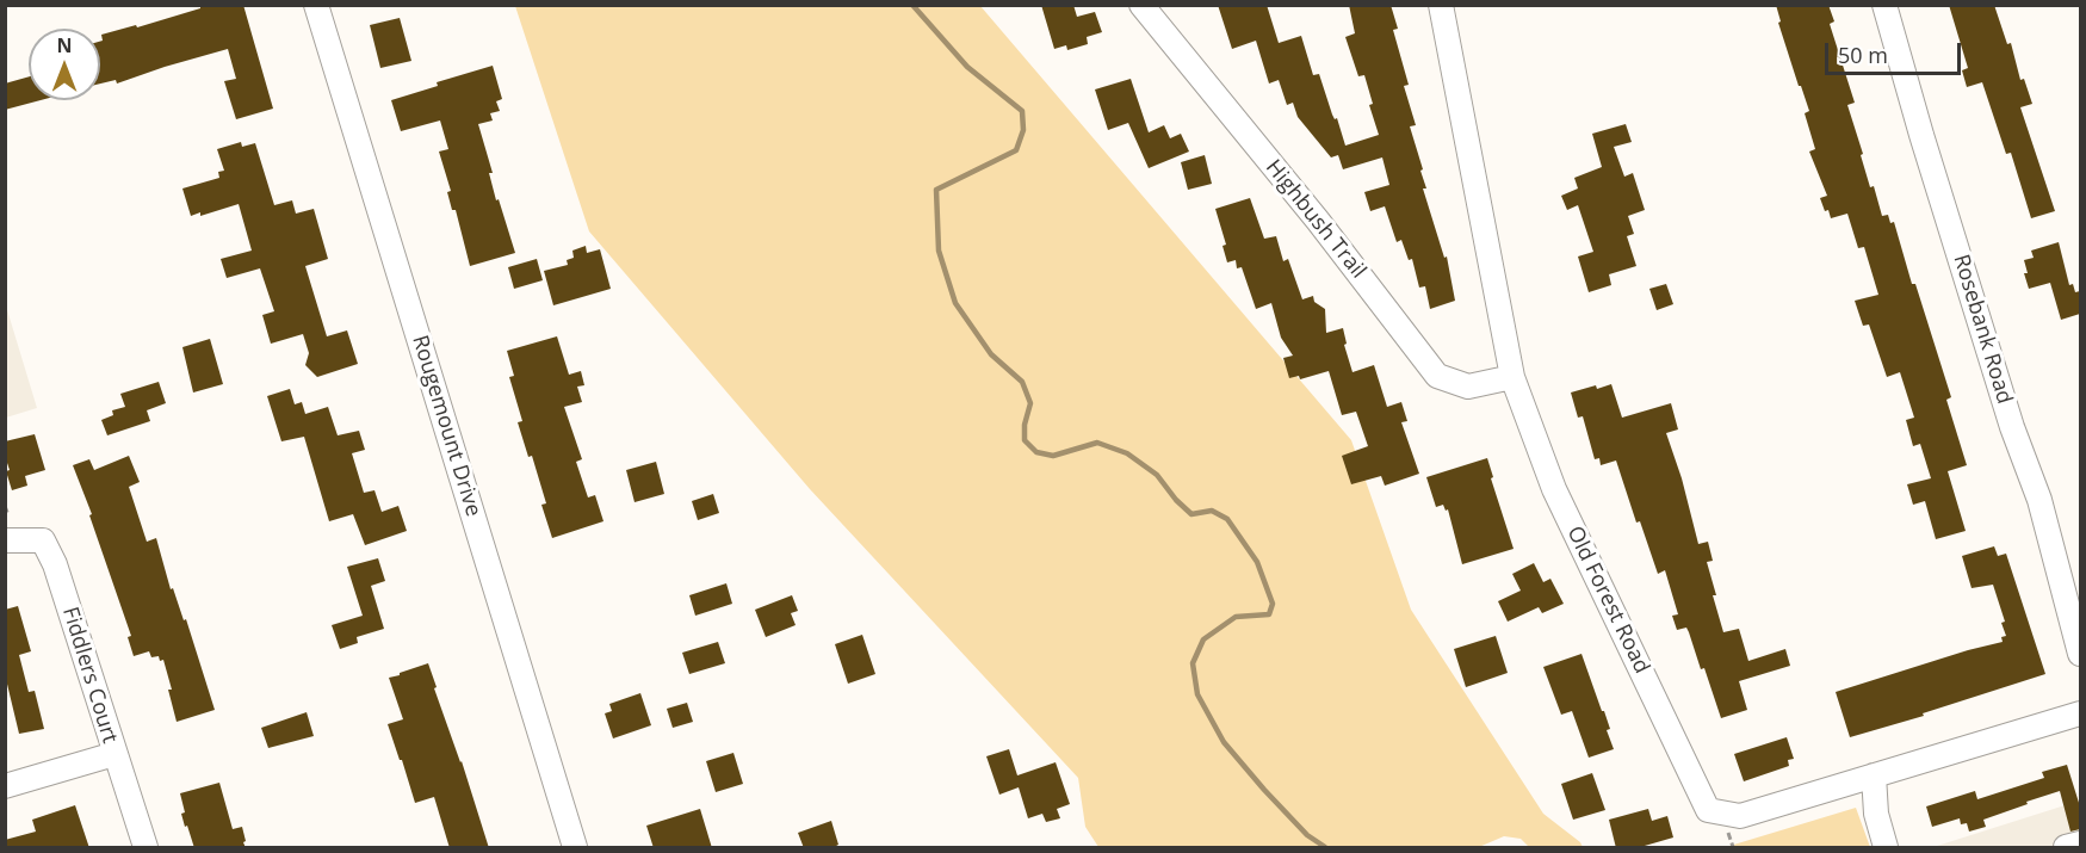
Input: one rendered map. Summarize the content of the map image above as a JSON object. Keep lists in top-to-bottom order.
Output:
{
  "streets": {
    "street": [
      "Highbush Trail",
      "Rosebank Road",
      "Rougemount Drive",
      "Old Forest Road",
      "Fiddlers Court"
    ]
  },
  "crossings": [
    ["Highbush Trail", "Old Forest Road"]
  ],
  "scale_bar": "50 m",
  "north": "top"
}
